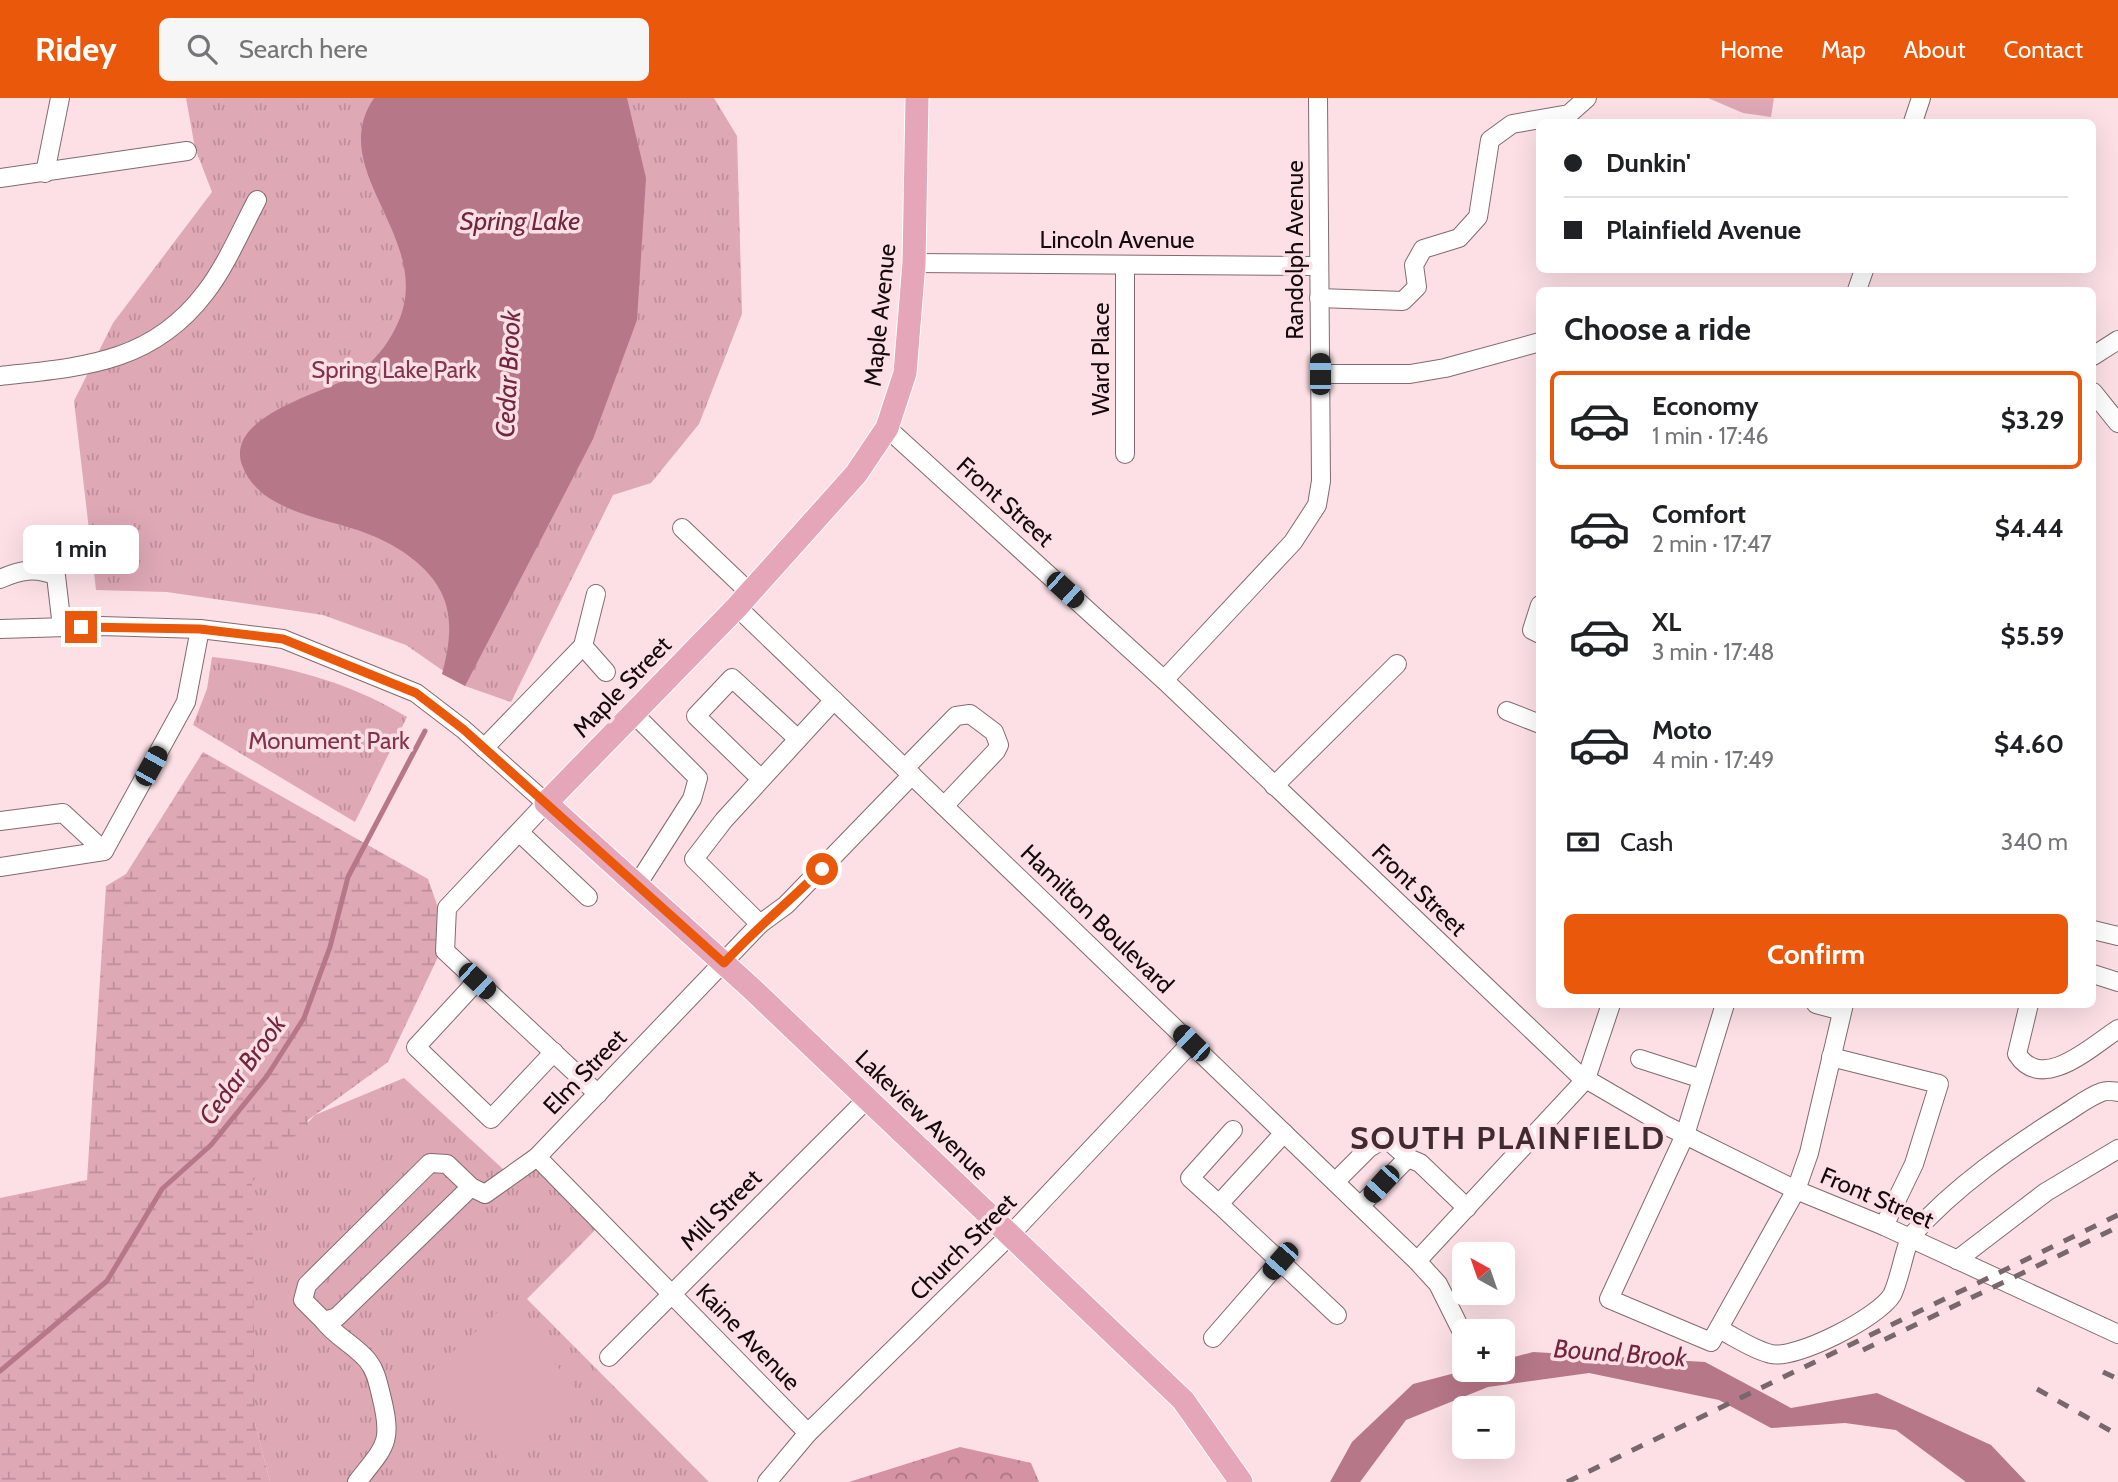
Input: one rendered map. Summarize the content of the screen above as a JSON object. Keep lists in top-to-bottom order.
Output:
{
  "streets": {
    "main road": ["Maple Avenue", "Maple Street", "Lakeview Avenue"],
    "street": [
      "Lincoln Avenue",
      "Randolph Avenue",
      "Ward Place",
      "Front Street",
      "Hamilton Boulevard",
      "Elm Street",
      "Mill Street",
      "Church Street",
      "Kaine Avenue"
    ]
  },
  "crossings": [
    ["Lincoln Avenue", "Randolph Avenue"],
    ["Lincoln Avenue", "Maple Avenue"],
    ["Lincoln Avenue", "Ward Place"],
    ["Randolph Avenue", "Front Street"],
    ["Maple Avenue", "Front Street"],
    ["Maple Avenue", "Maple Street"],
    ["Maple Avenue", "Hamilton Boulevard"],
    ["Maple Street", "Hamilton Boulevard"],
    ["Maple Street", "Lakeview Avenue"],
    ["Hamilton Boulevard", "Elm Street"],
    ["Hamilton Boulevard", "Church Street"],
    ["Elm Street", "Lakeview Avenue"],
    ["Elm Street", "Kaine Avenue"],
    ["Lakeview Avenue", "Mill Street"],
    ["Lakeview Avenue", "Church Street"],
    ["Mill Street", "Kaine Avenue"],
    ["Church Street", "Kaine Avenue"]
  ],
  "districts": ["SOUTH PLAINFIELD"],
  "water": ["Spring Lake", "Cedar Brook", "Bound Brook"],
  "parks": ["Spring Lake Park", "Monument Park"],
  "north": "top left",
  "page": {
    "header": "Ridey",
    "search": "Search here",
    "nav": [
      "Home",
      "Map",
      "About",
      "Contact"
    ],
    "banner": ["Dunkin'", "Plainfield Avenue"],
    "heading": "Choose a ride",
    "list": [
      {
        "name": "Economy",
        "note": "1 min · 17:46",
        "value": "$3.29"
      },
      {
        "name": "Comfort",
        "note": "2 min · 17:47",
        "value": "$4.44"
      },
      {
        "name": "XL",
        "note": "3 min · 17:48",
        "value": "$5.59"
      },
      {
        "name": "Moto",
        "note": "4 min · 17:49",
        "value": "$4.60"
      }
    ],
    "bubble": "1 min",
    "pay": ["Cash", "340 m"],
    "buttons": "Confirm",
    "map_buttons": ["+", "−"]
  }
}
